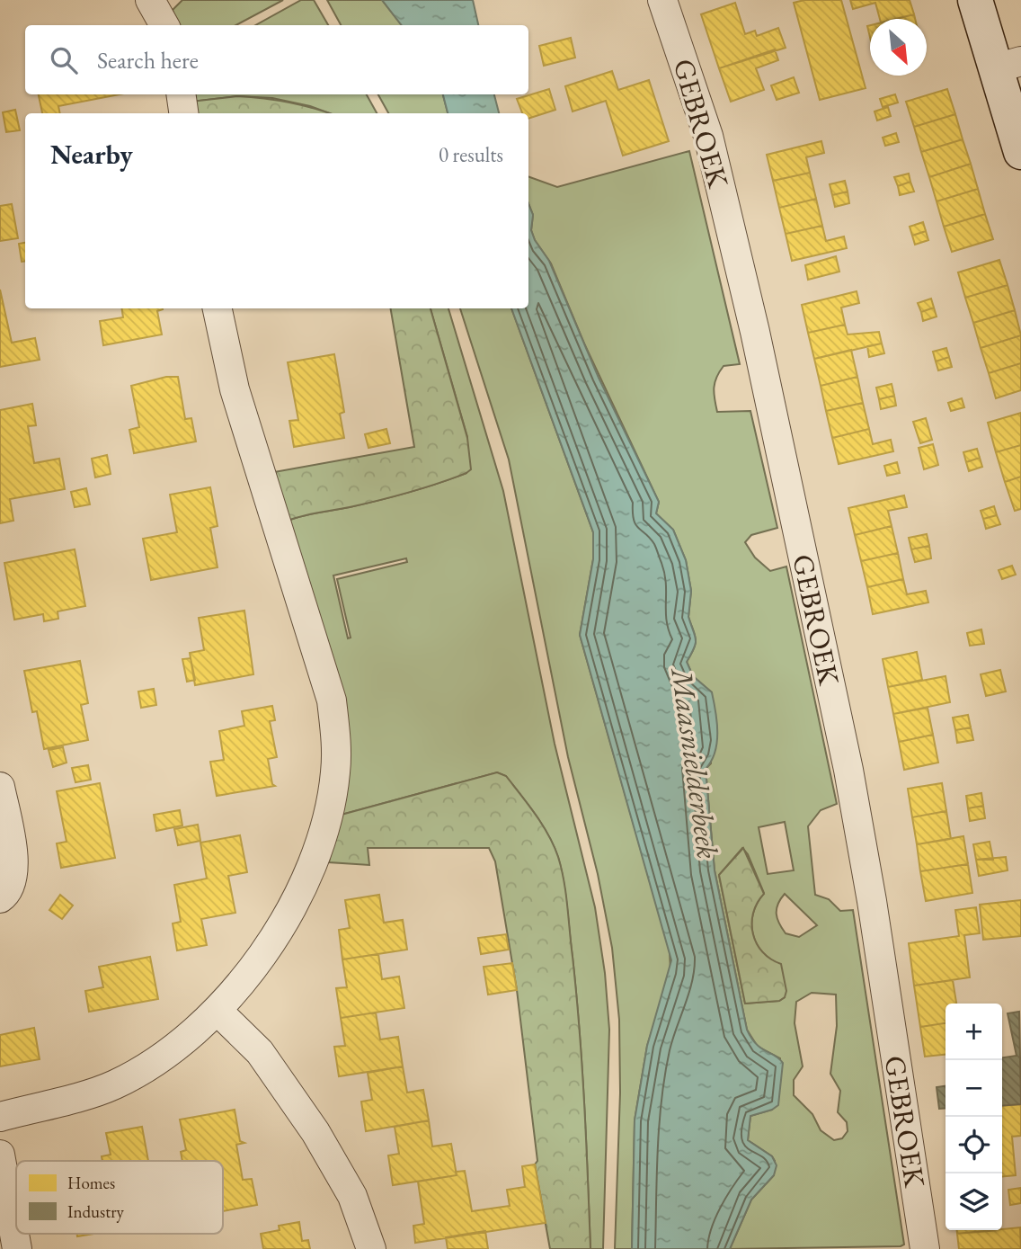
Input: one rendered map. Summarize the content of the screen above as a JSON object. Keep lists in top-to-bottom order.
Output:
{
  "streets": {
    "street": ["GEBROEK"]
  },
  "water": ["Maasnielderbeek"],
  "legend": ["Homes", "Industry"],
  "north": "bottom right",
  "page": {
    "search": "Search here",
    "heading": ["Nearby", "0 results"],
    "map_buttons": ["+", "−"]
  }
}
